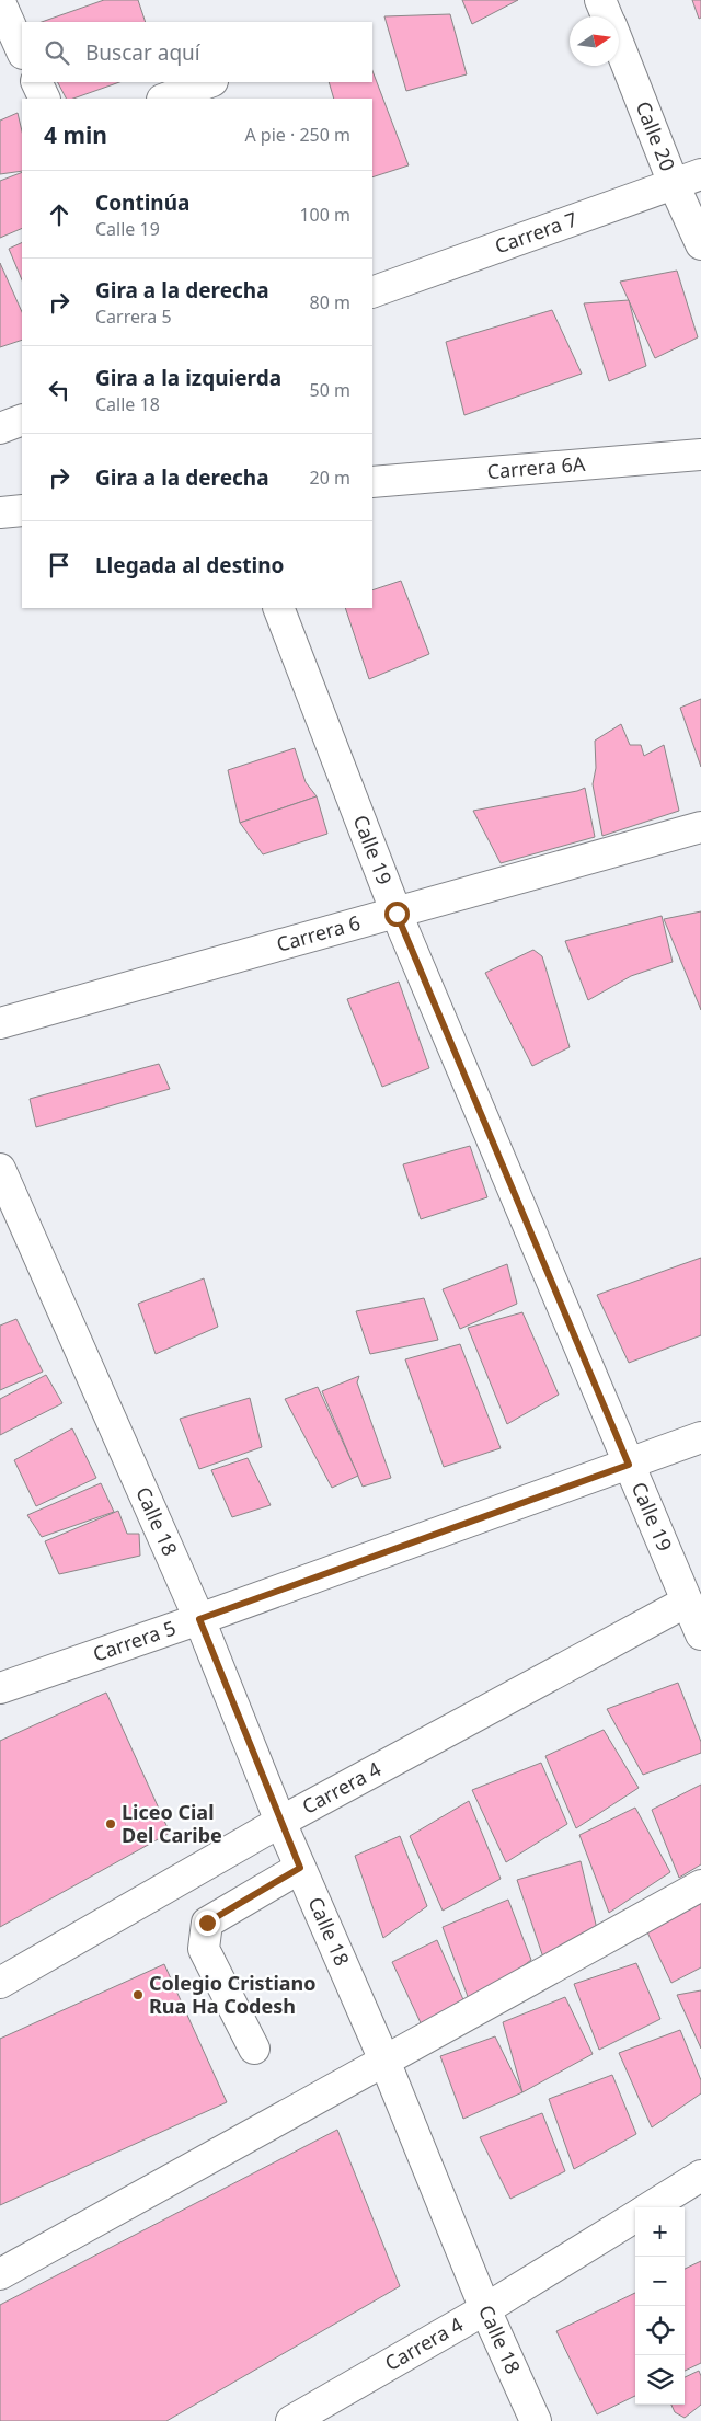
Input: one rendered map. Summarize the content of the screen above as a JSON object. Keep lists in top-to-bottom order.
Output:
{
  "streets": {
    "street": [
      "Calle 20",
      "Carrera 7",
      "Carrera 6A",
      "Calle 19",
      "Carrera 6",
      "Calle 18",
      "Carrera 5",
      "Carrera 4"
    ]
  },
  "crossings": [
    ["Calle 20", "Carrera 7"],
    ["Calle 19", "Carrera 6"],
    ["Calle 19", "Carrera 5"],
    ["Calle 19", "Carrera 4"],
    ["Calle 18", "Carrera 5"],
    ["Calle 18", "Carrera 4"]
  ],
  "places": ["Liceo Cial Del Caribe", "Colegio Cristiano Rua Ha Codesh"],
  "north": "right",
  "page": {
    "search": "Buscar aquí",
    "heading": ["4 min", "A pie · 250 m"],
    "list": [
      ["Continúa", "Calle 19", "100 m"],
      ["Gira a la derecha", "Carrera 5", "80 m"],
      ["Gira a la izquierda", "Calle 18", "50 m"],
      ["Gira a la derecha", "20 m"],
      "Llegada al destino"
    ],
    "map_buttons": ["+", "−"]
  }
}
